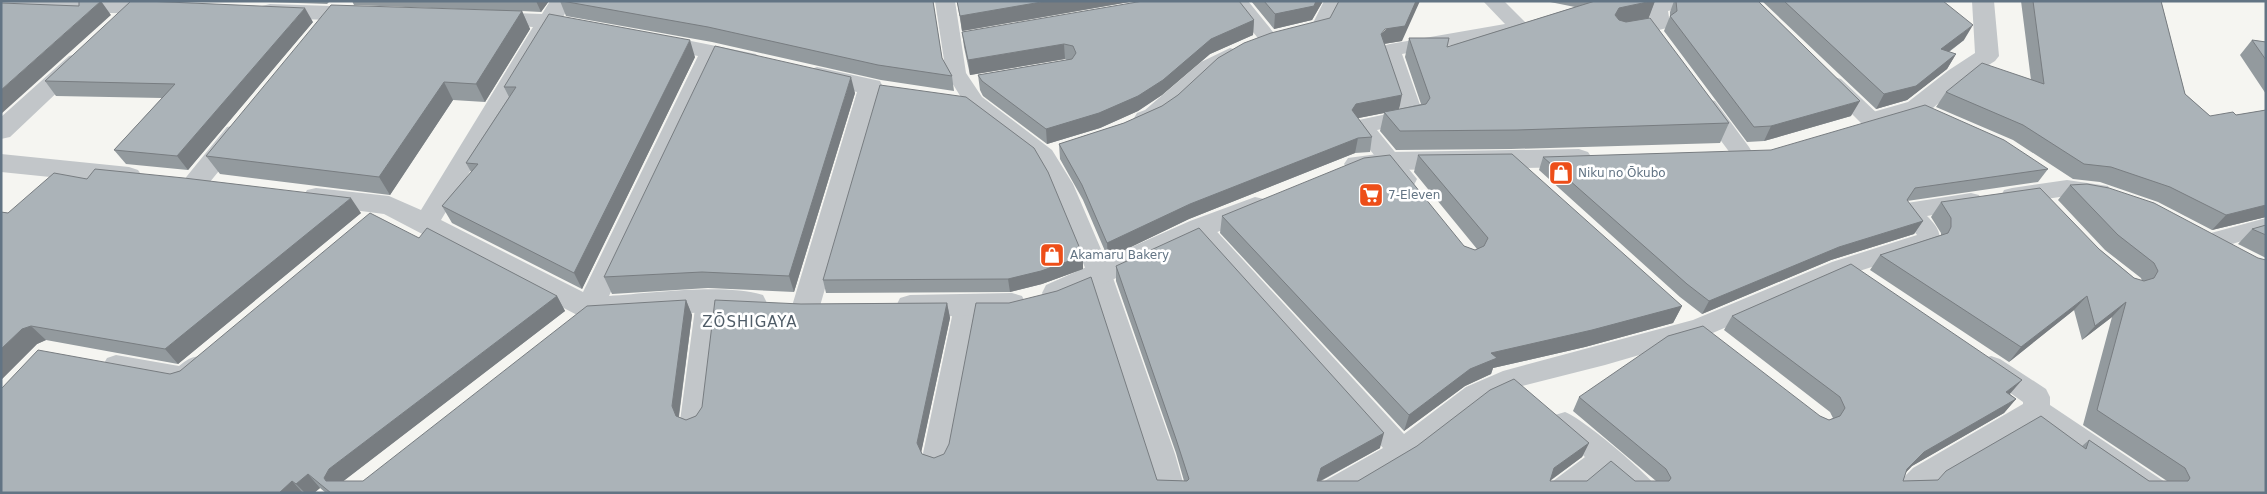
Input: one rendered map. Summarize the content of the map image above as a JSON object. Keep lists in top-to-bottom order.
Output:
{
  "districts": ["ZŌSHIGAYA"],
  "places": {
    "shop": ["Niku no Ōkubo", "Akamaru Bakery"],
    "supermarket": ["7-Eleven"]
  }
}
